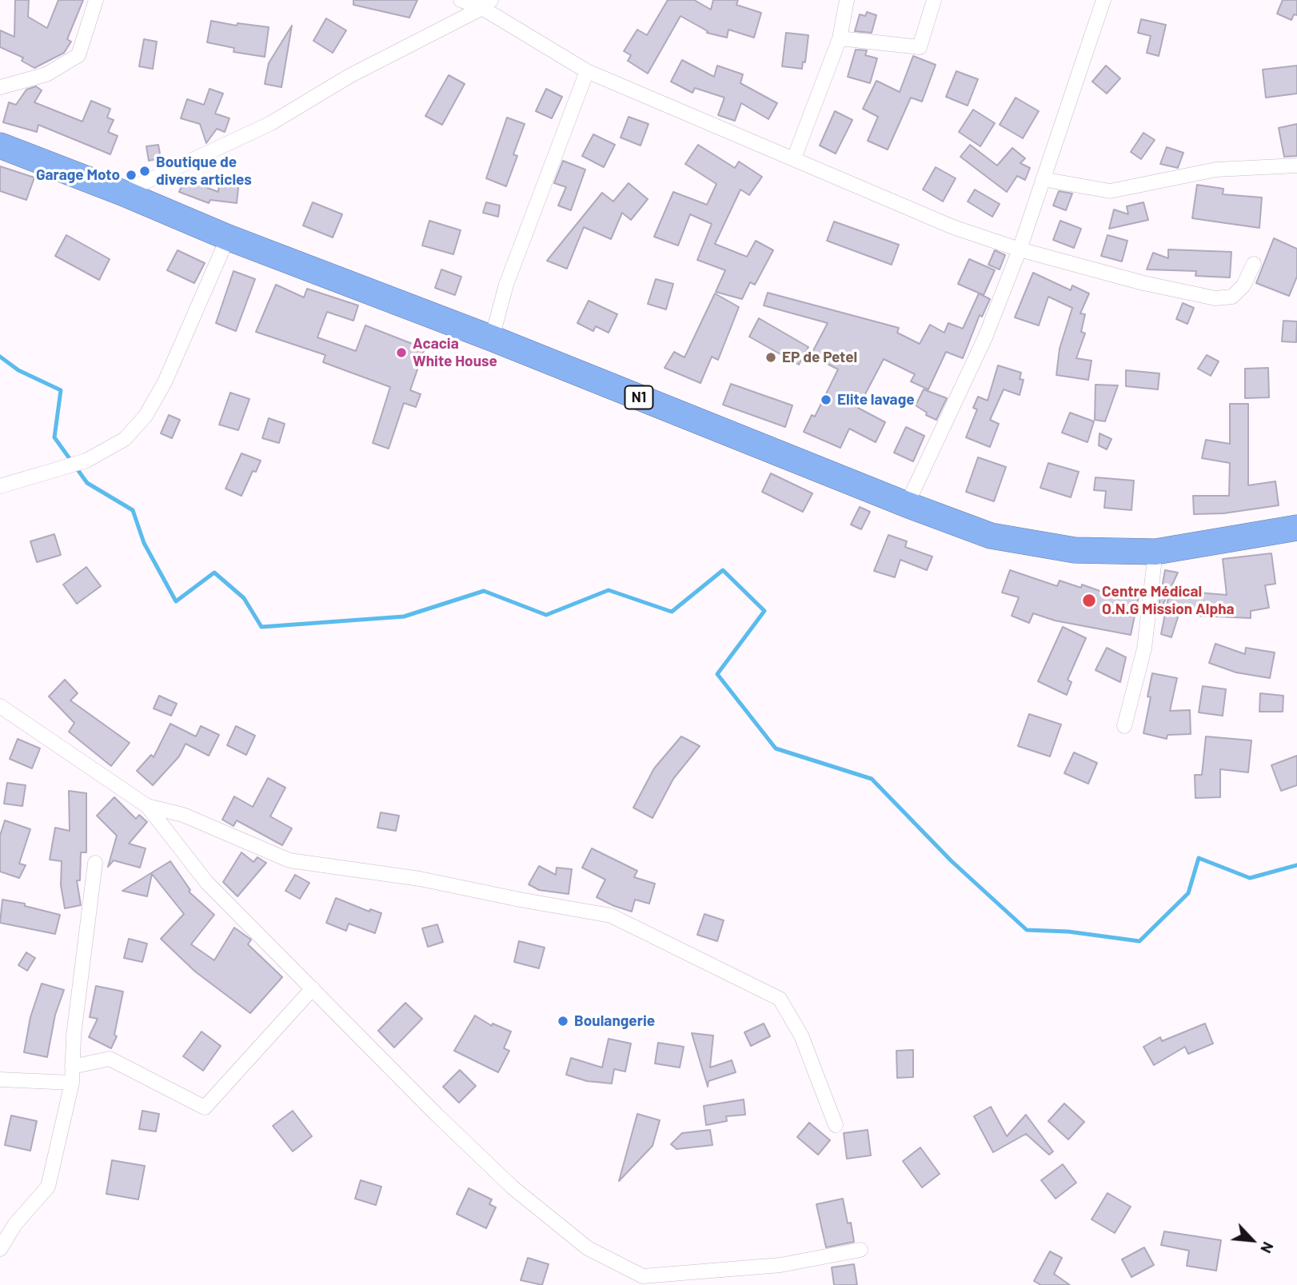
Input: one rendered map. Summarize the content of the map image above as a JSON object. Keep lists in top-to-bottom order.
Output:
{
  "streets": {
    "highway": ["N1"]
  },
  "places": [
    "Boutique de divers articles",
    "Garage Moto",
    "Acacia White House",
    "EP de Petel",
    "Elite lavage",
    "Centre Médical O.N.G Mission Alpha",
    "Boulangerie"
  ],
  "north": "bottom right"
}
